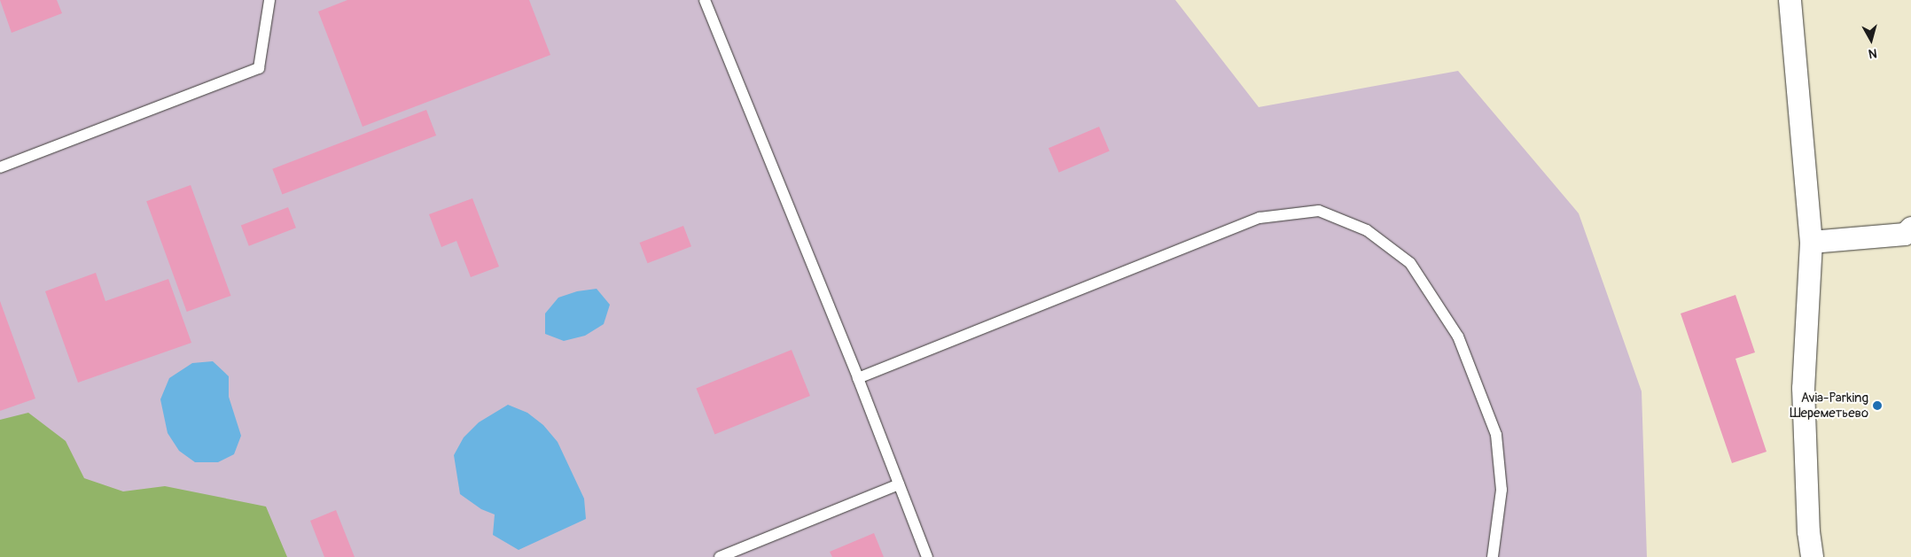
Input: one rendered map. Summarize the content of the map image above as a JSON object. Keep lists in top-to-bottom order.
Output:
{
  "places": ["Avia-Parking Шереметьево"],
  "north": "bottom"
}
